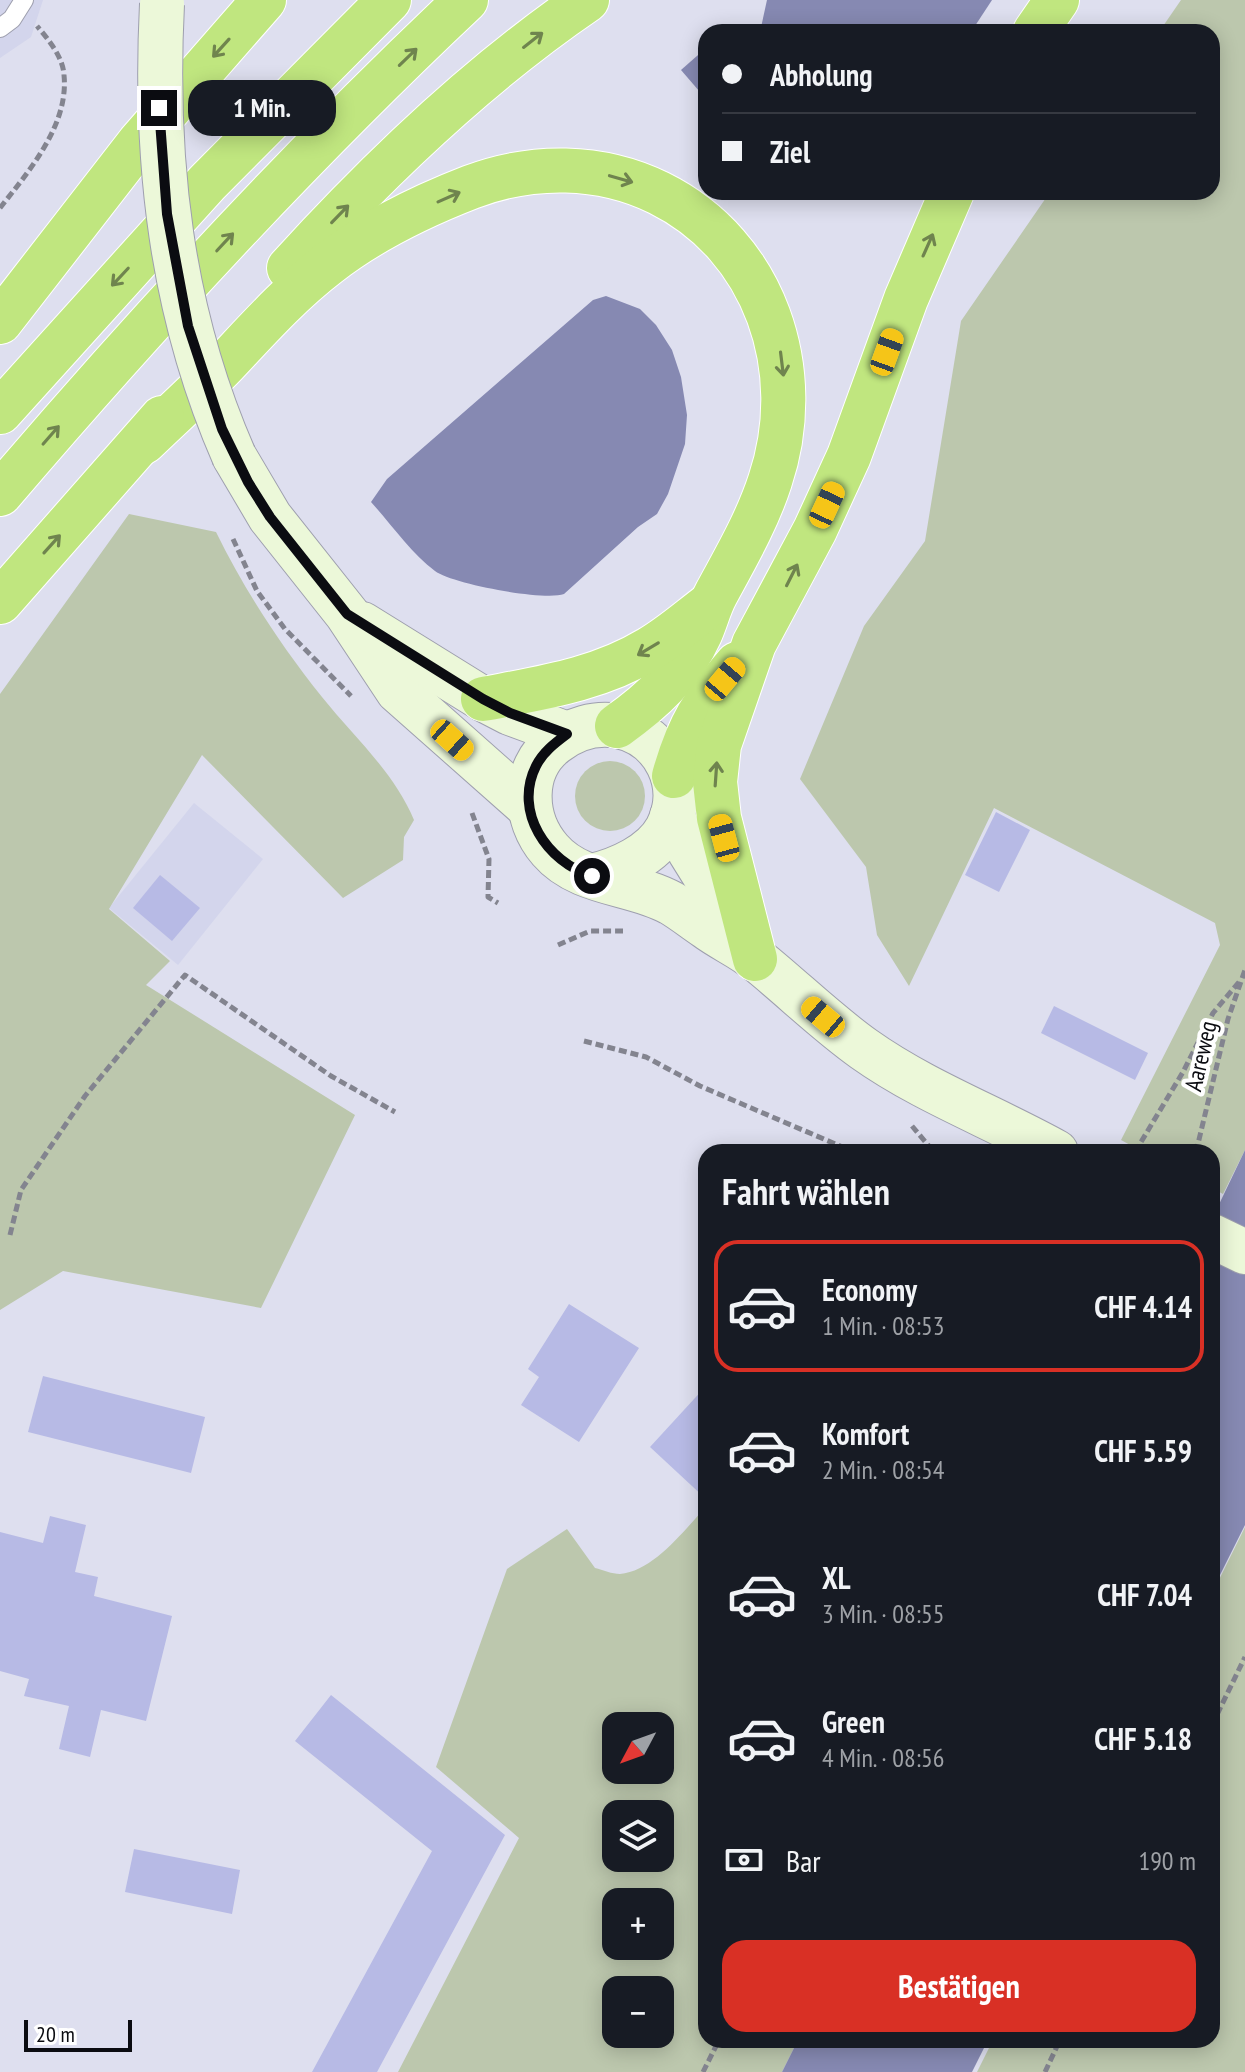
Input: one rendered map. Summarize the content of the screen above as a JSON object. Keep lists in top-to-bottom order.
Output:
{
  "streets": {
    "path": ["Aareweg"]
  },
  "scale_bar": "20 m",
  "north": "bottom left",
  "page": {
    "banner": ["Abholung", "Ziel"],
    "bubble": "1 Min.",
    "heading": "Fahrt wählen",
    "list": [
      {
        "name": "Economy",
        "note": "1 Min. · 08:53",
        "value": "CHF 4.14"
      },
      {
        "name": "Komfort",
        "note": "2 Min. · 08:54",
        "value": "CHF 5.59"
      },
      {
        "name": "XL",
        "note": "3 Min. · 08:55",
        "value": "CHF 7.04"
      },
      {
        "name": "Green",
        "note": "4 Min. · 08:56",
        "value": "CHF 5.18"
      }
    ],
    "map_buttons": ["+", "−"],
    "pay": ["Bar", "190 m"],
    "buttons": "Bestätigen",
    "scale": "20 m"
  }
}
